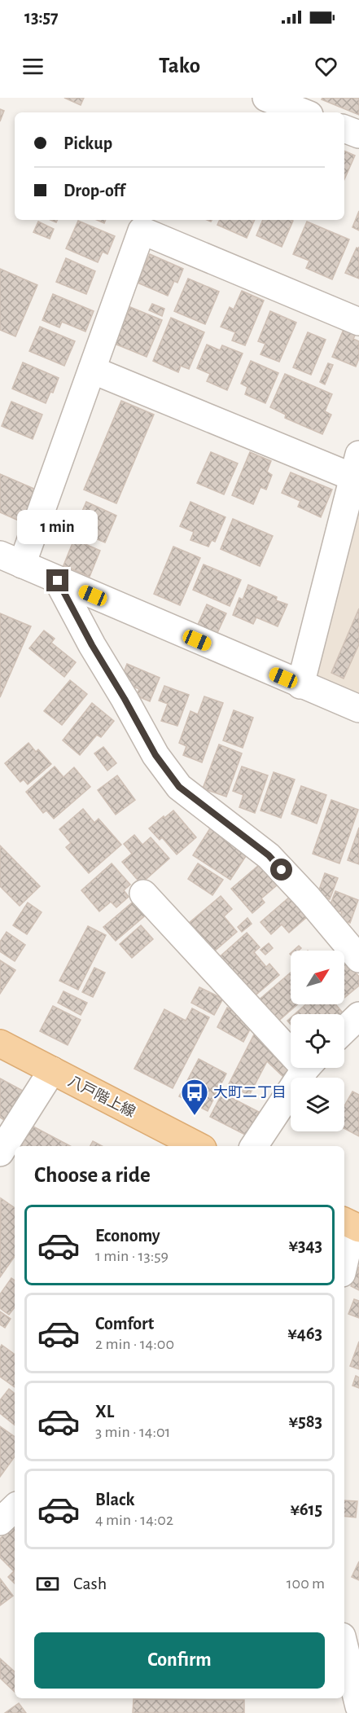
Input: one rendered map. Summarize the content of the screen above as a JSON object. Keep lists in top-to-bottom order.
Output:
{
  "streets": {
    "main road": ["八戸階上線"]
  },
  "places": {
    "bus stop": ["大町二丁目"]
  },
  "north": "top right",
  "page": {
    "status": "13:57",
    "header": "Tako",
    "banner": ["Pickup", "Drop-off"],
    "bubble": "1 min",
    "heading": "Choose a ride",
    "list": [
      {
        "name": "Economy",
        "note": "1 min · 13:59",
        "value": "¥343"
      },
      {
        "name": "Comfort",
        "note": "2 min · 14:00",
        "value": "¥463"
      },
      {
        "name": "XL",
        "note": "3 min · 14:01",
        "value": "¥583"
      },
      {
        "name": "Black",
        "note": "4 min · 14:02",
        "value": "¥615"
      }
    ],
    "pay": ["Cash", "100 m"],
    "buttons": "Confirm"
  }
}
